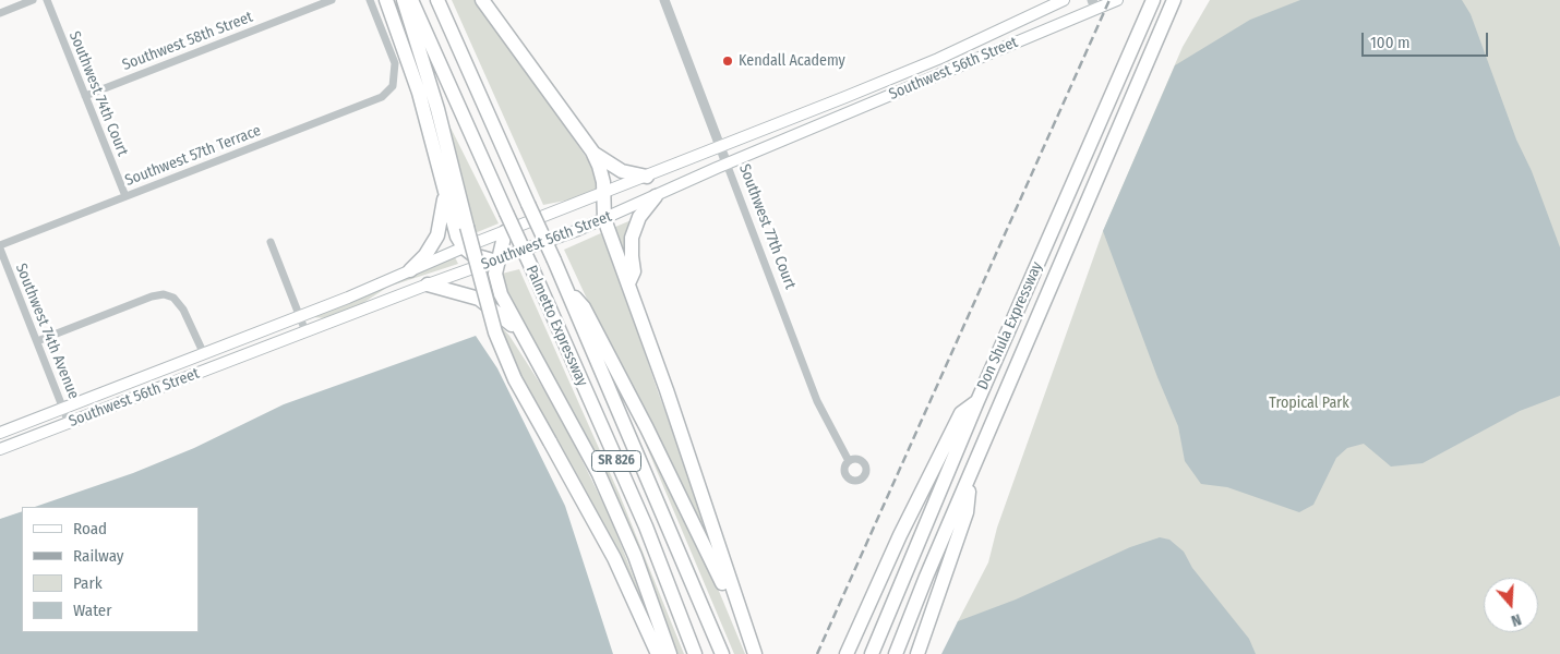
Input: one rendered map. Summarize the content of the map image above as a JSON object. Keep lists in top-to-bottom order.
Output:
{
  "streets": {
    "highway": ["Palmetto Expressway", "Don Shula Expressway", "SR 826"],
    "main road": ["Southwest 56th Street"],
    "street": [
      "Southwest 58th Street",
      "Southwest 74th Court",
      "Southwest 57th Terrace",
      "Southwest 77th Court",
      "Southwest 74th Avenue"
    ]
  },
  "crossings": [
    ["Southwest 58th Street", "Southwest 74th Court"],
    ["Southwest 56th Street", "Southwest 77th Court"],
    ["Southwest 56th Street", "Southwest 74th Avenue"],
    ["Southwest 74th Court", "Southwest 57th Terrace"],
    ["Southwest 57th Terrace", "Southwest 74th Avenue"]
  ],
  "parks": ["Tropical Park"],
  "places": ["Kendall Academy"],
  "legend": [
    "Road",
    "Railway",
    "Park",
    "Water"
  ],
  "scale_bar": "100 m",
  "north": "bottom"
}
